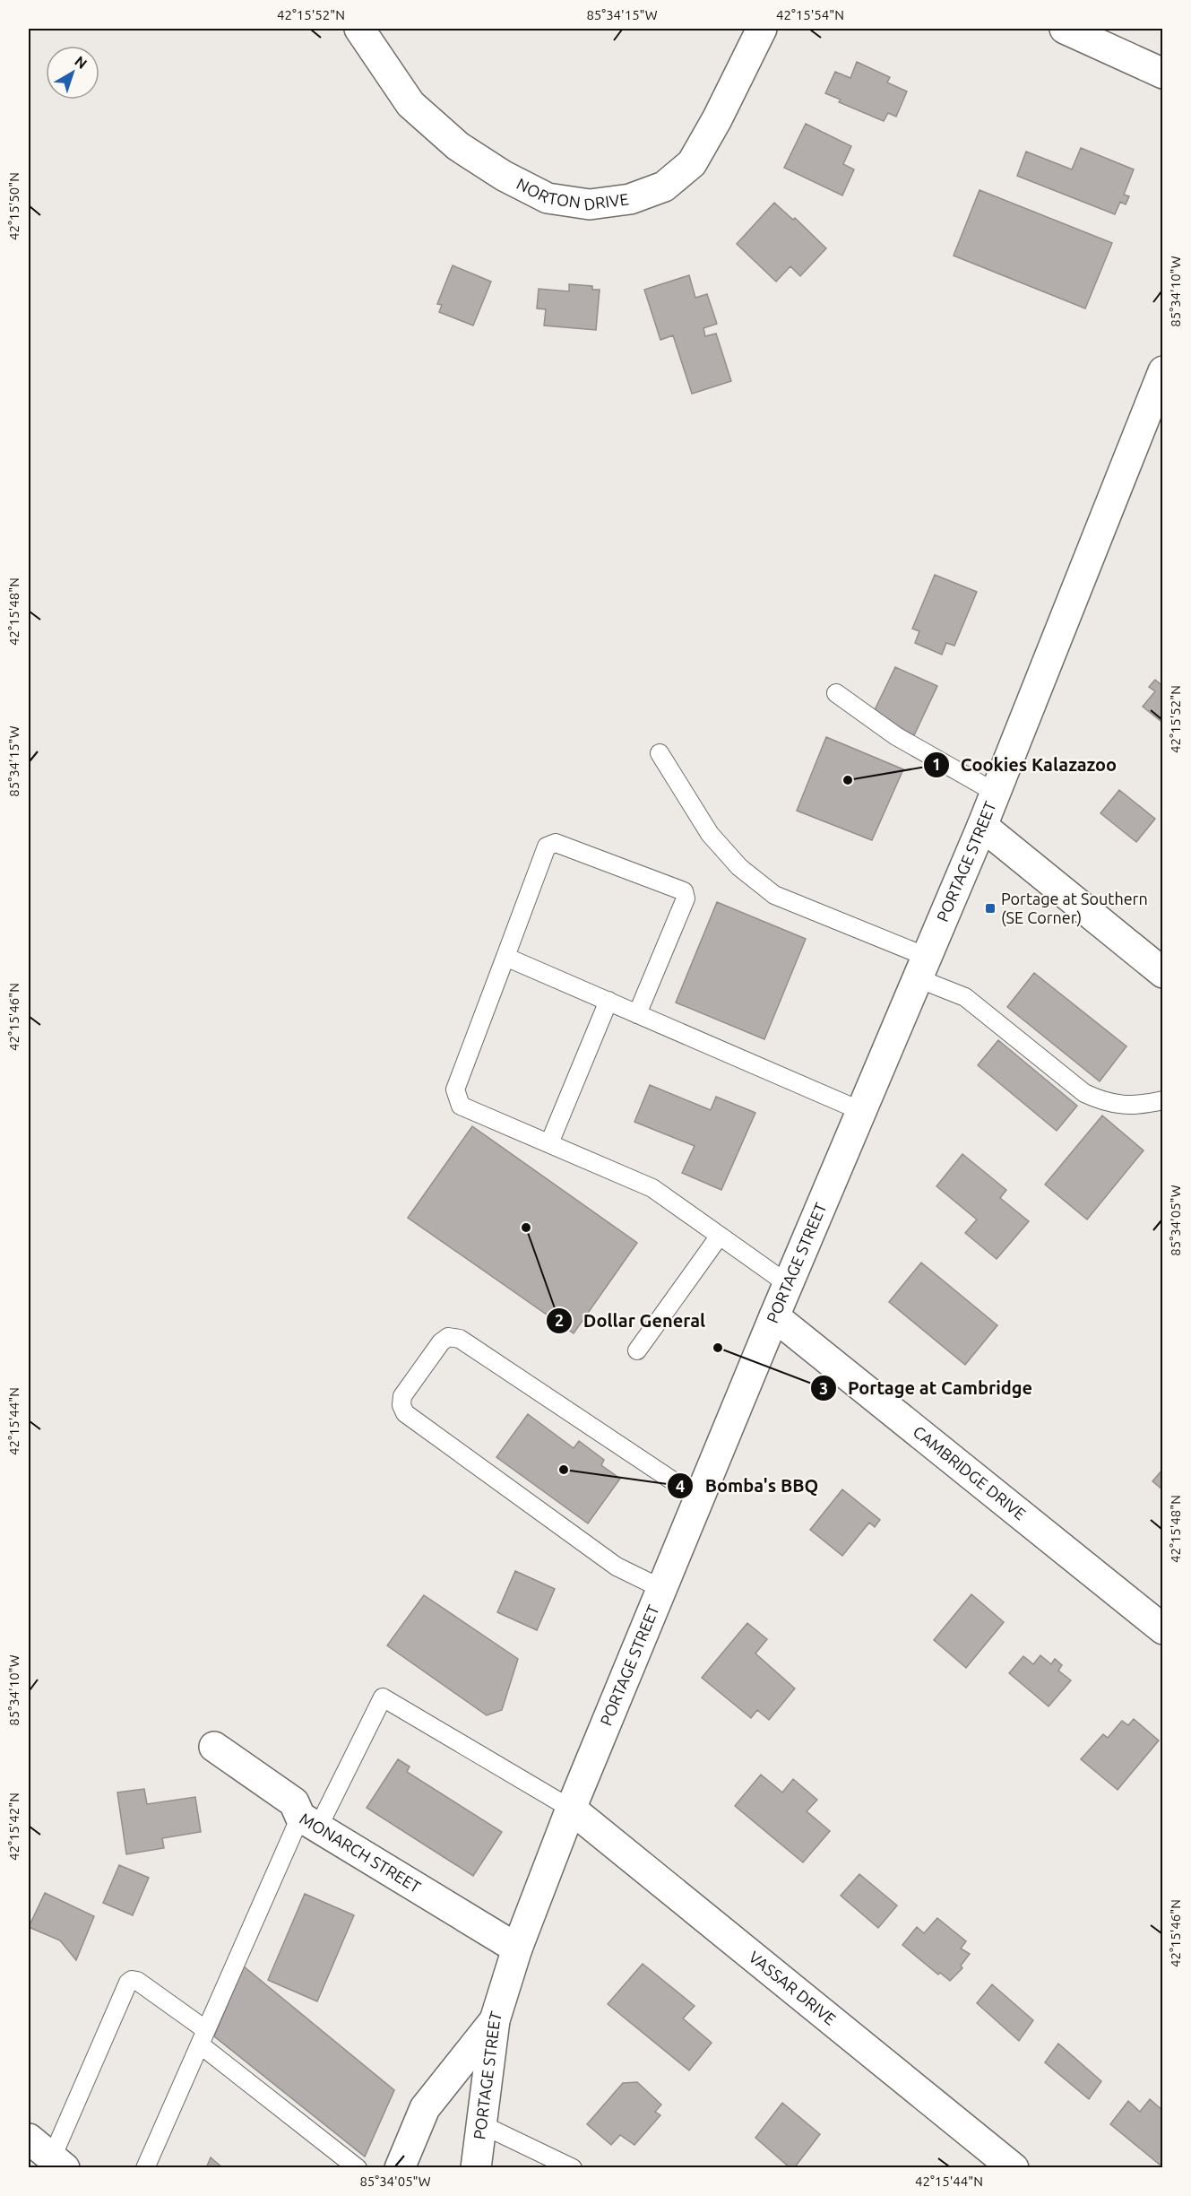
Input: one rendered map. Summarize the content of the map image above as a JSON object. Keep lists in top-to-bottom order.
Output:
{
  "streets": {
    "street": [
      "NORTON DRIVE",
      "PORTAGE STREET",
      "CAMBRIDGE DRIVE",
      "MONARCH STREET",
      "VASSAR DRIVE"
    ]
  },
  "crossings": [
    ["PORTAGE STREET", "CAMBRIDGE DRIVE"],
    ["PORTAGE STREET", "MONARCH STREET"],
    ["PORTAGE STREET", "VASSAR DRIVE"]
  ],
  "places": {
    "other": [
      "Cookies Kalazazoo",
      "Dollar General",
      "Portage at Cambridge",
      "Bomba's BBQ"
    ],
    "transit": ["Portage at Southern (SE Corner)"]
  },
  "north": "top right",
  "coordinates": [
    "42°15'52\"N",
    "85°34'15\"W",
    "42°15'54\"N",
    "42°15'50\"N",
    "85°34'10\"W",
    "42°15'48\"N",
    "42°15'46\"N",
    "85°34'05\"W",
    "42°15'44\"N",
    "42°15'42\"N"
  ]
}
